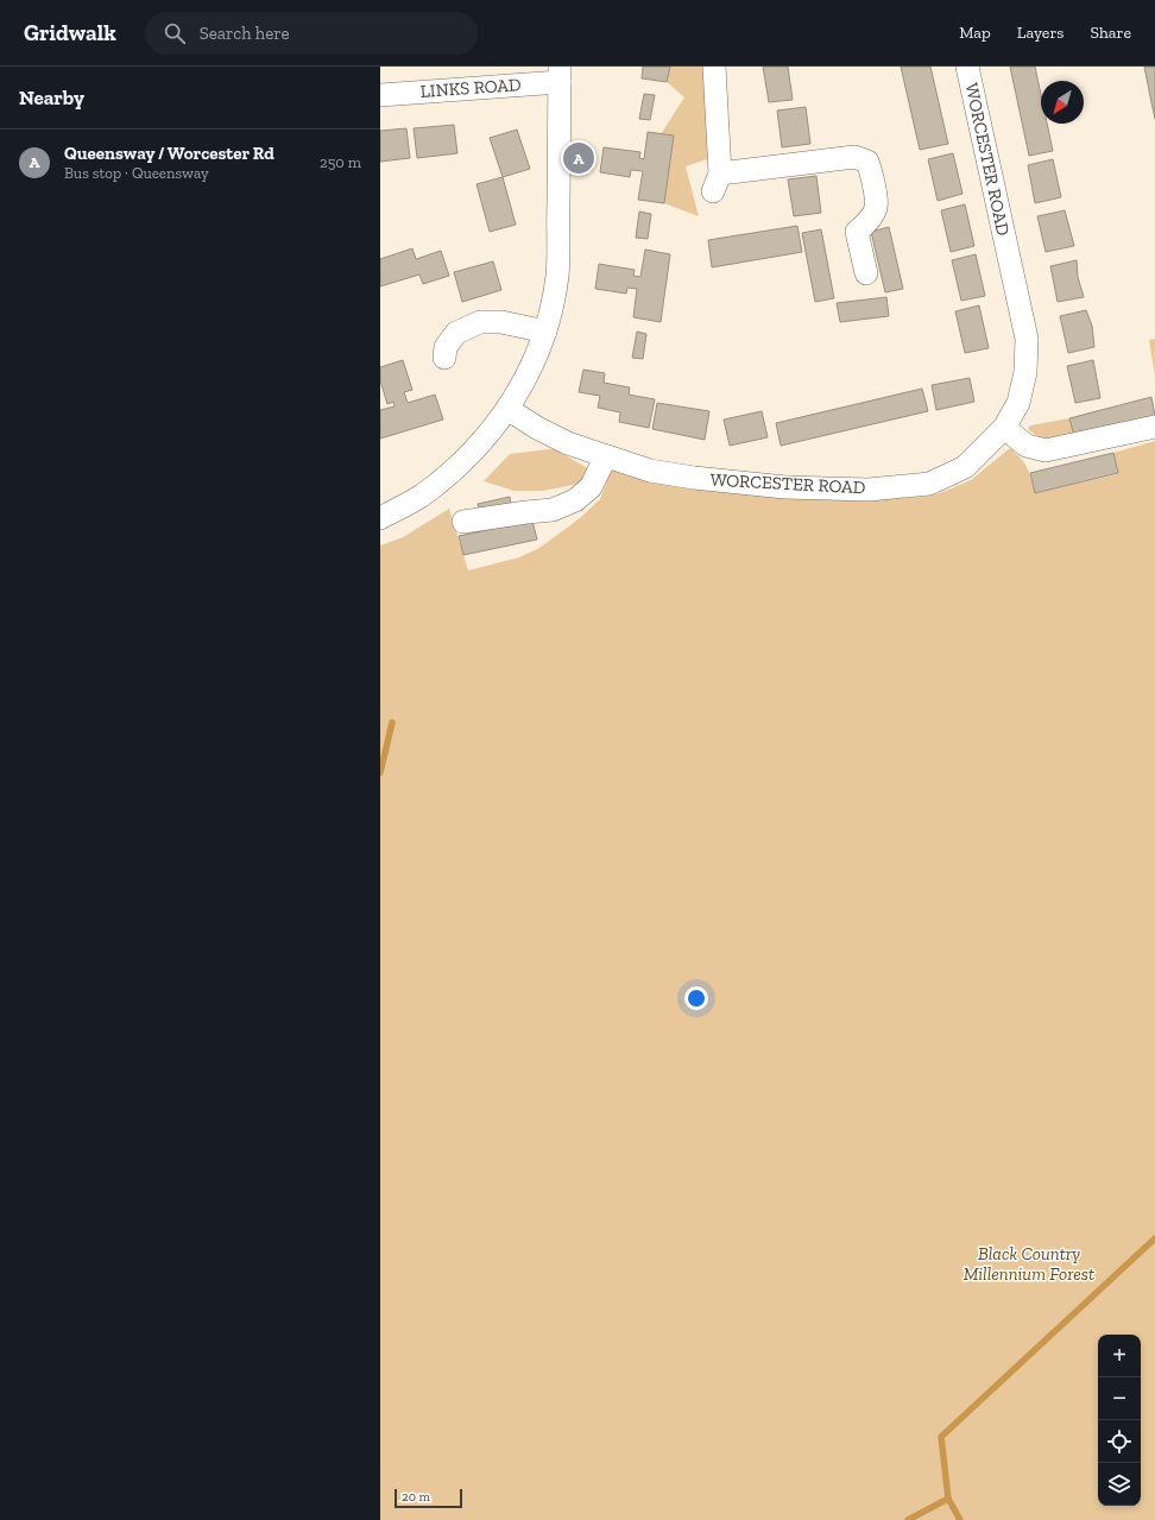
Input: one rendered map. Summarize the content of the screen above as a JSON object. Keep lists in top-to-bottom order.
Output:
{
  "streets": {
    "street": ["LINKS ROAD", "WORCESTER ROAD"]
  },
  "parks": ["Black Country Millennium Forest"],
  "scale_bar": "20 m",
  "north": "bottom left",
  "page": {
    "header": "Gridwalk",
    "search": "Search here",
    "nav": ["Map", "Layers", "Share"],
    "heading": "Nearby",
    "list": [
      {
        "mark": "A",
        "name": "Queensway / Worcester Rd",
        "note": "Bus stop · Queensway",
        "value": "250 m"
      }
    ],
    "pins": "A",
    "map_buttons": ["+", "−"],
    "scale": "20 m"
  }
}
